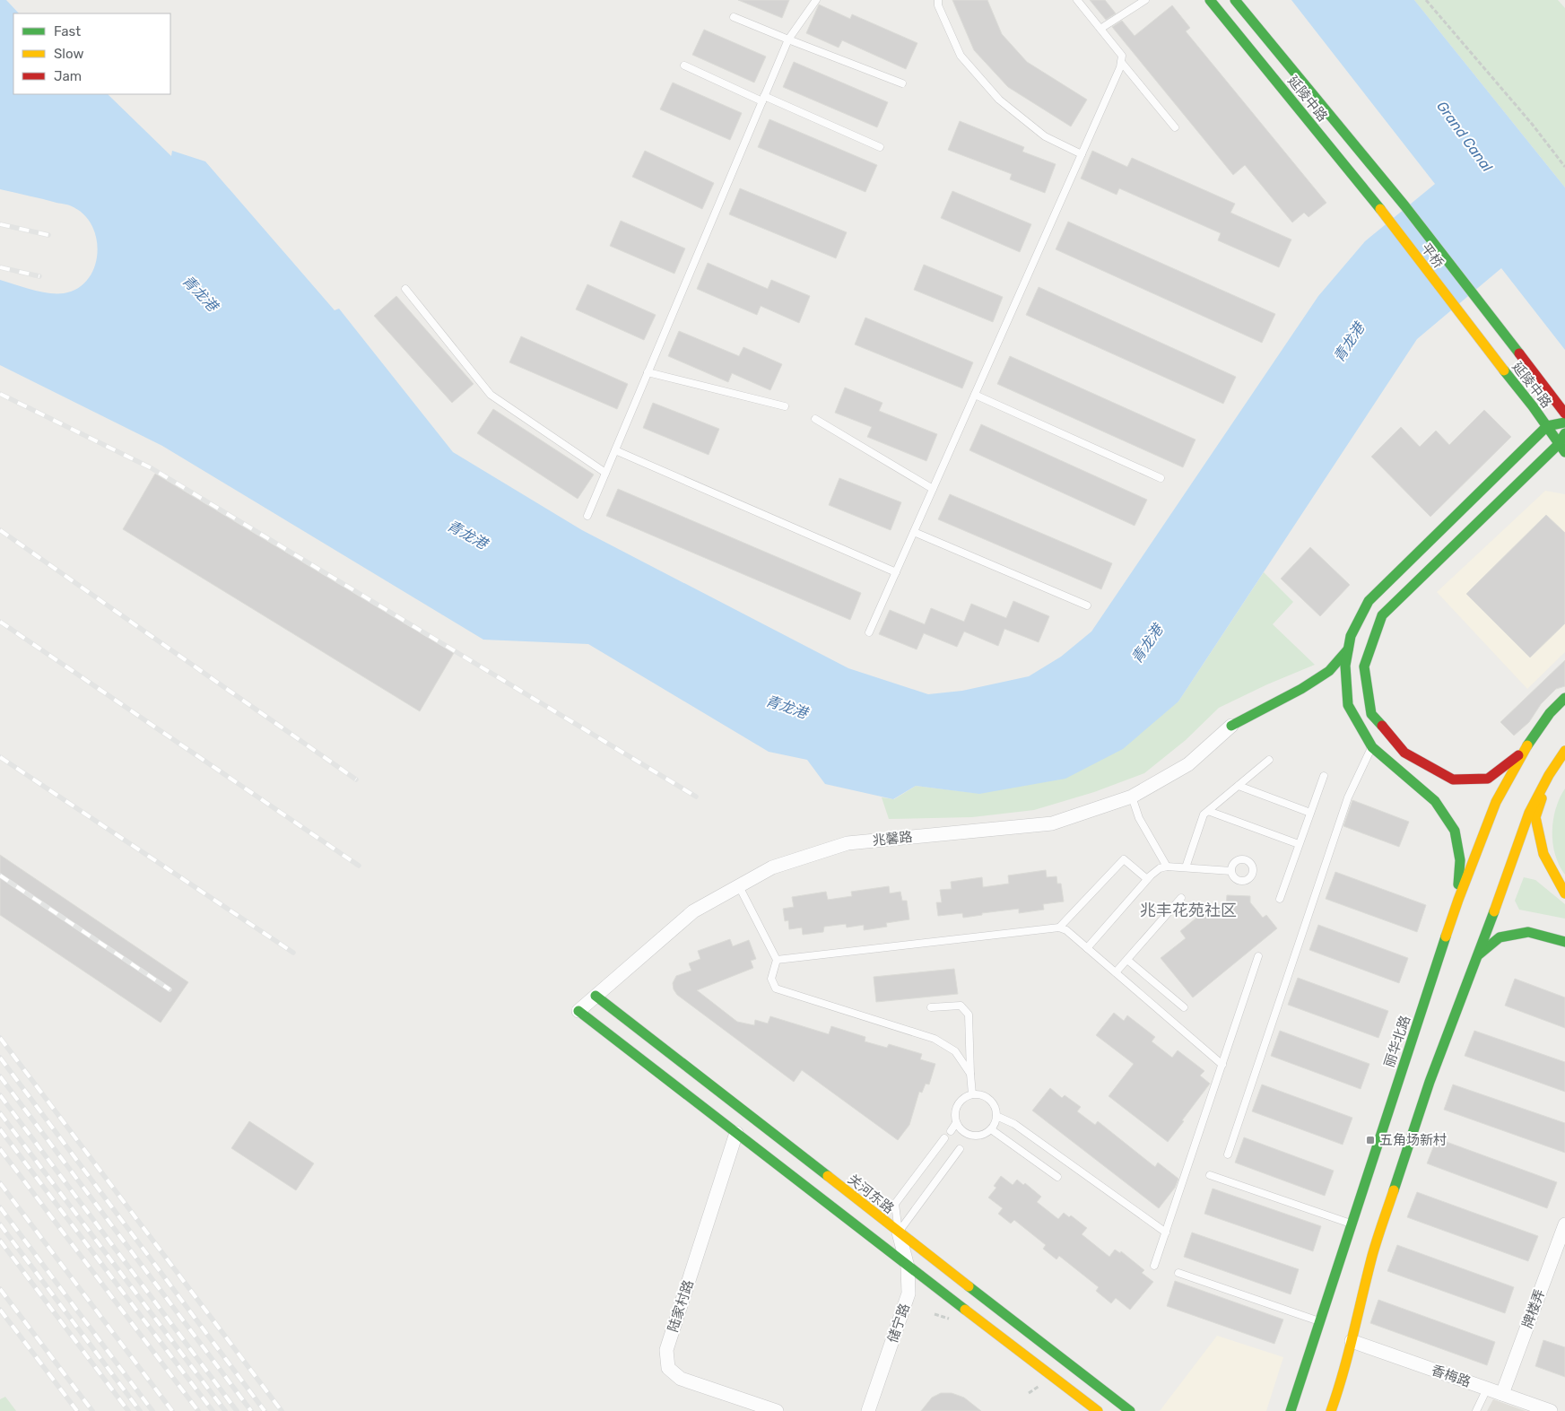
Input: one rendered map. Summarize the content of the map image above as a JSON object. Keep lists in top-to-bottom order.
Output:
{
  "streets": {
    "main road": [
      "延陵中路",
      "平桥",
      "丽华北路",
      "关河东路"
    ],
    "street": [
      "兆馨路",
      "陆家村路",
      "牌楼弄",
      "储宁路",
      "香梅路"
    ]
  },
  "crossings": [
    ["延陵中路", "平桥"],
    ["兆馨路", "关河东路"],
    ["关河东路", "储宁路"],
    ["牌楼弄", "香梅路"]
  ],
  "districts": ["兆丰花苑社区"],
  "water": ["Grand Canal", "青龙港"],
  "places": {
    "transit": ["五角场新村"]
  },
  "legend": ["Fast", "Slow", "Jam"]
}
